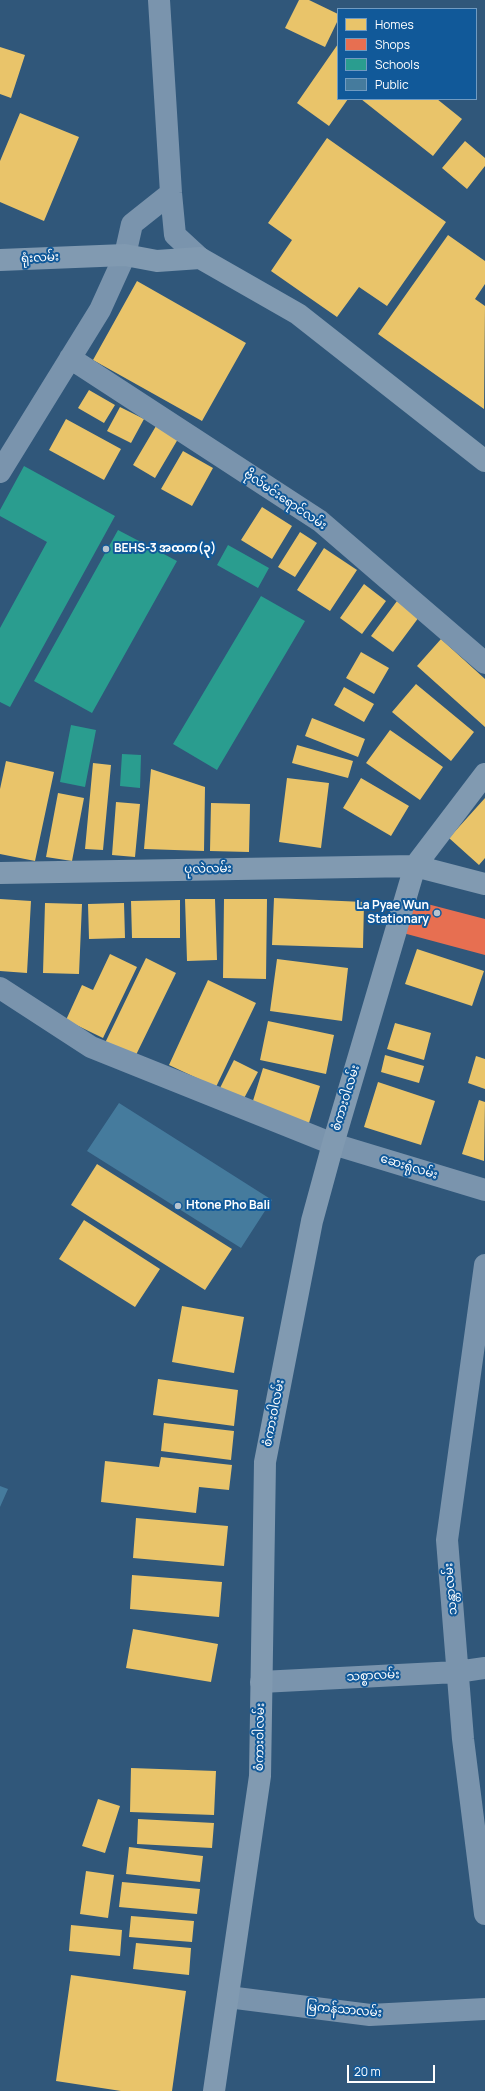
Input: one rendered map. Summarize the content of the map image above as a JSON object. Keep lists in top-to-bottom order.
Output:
{
  "streets": {
    "main road": ["ရုံးလမ်း", "ပုလဲလမ်း", "စံကားဝါလမ်း"],
    "street": [
      "ဗိုလ်မင်းရောင်လမ်း",
      "ဆေးရုံလမ်း",
      "သန္တာလမ်း",
      "သစ္စာလမ်း",
      "မြကန်သာလမ်း"
    ]
  },
  "crossings": [
    ["ပုလဲလမ်း", "စံကားဝါလမ်း"],
    ["စံကားဝါလမ်း", "ဆေးရုံလမ်း"],
    ["စံကားဝါလမ်း", "သစ္စာလမ်း"],
    ["စံကားဝါလမ်း", "မြကန်သာလမ်း"],
    ["သန္တာလမ်း", "သစ္စာလမ်း"]
  ],
  "places": ["BEHS-3 အထက(၃)", "La Pyae Wun Stationary", "Htone Pho Bali"],
  "legend": [
    "Homes",
    "Shops",
    "Schools",
    "Public"
  ],
  "scale_bar": "20 m"
}
